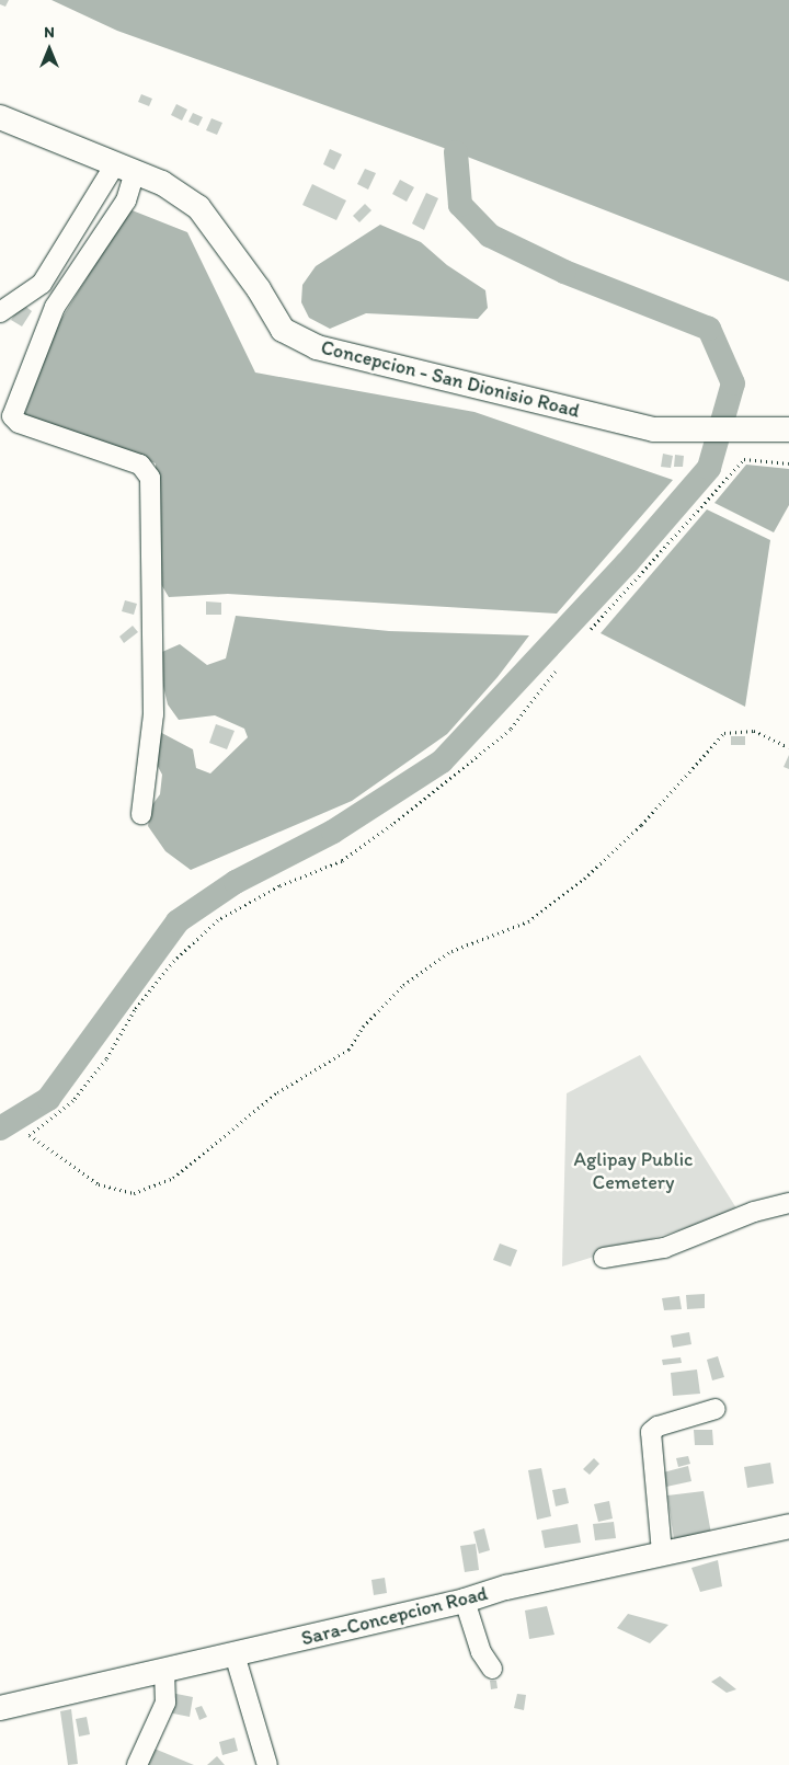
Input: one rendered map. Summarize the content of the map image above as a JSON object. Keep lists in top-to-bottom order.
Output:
{
  "streets": {
    "main road": ["Concepcion - San Dionisio Road", "Sara-Concepcion Road"]
  },
  "parks": ["Aglipay Public Cemetery"],
  "north": "top"
}
